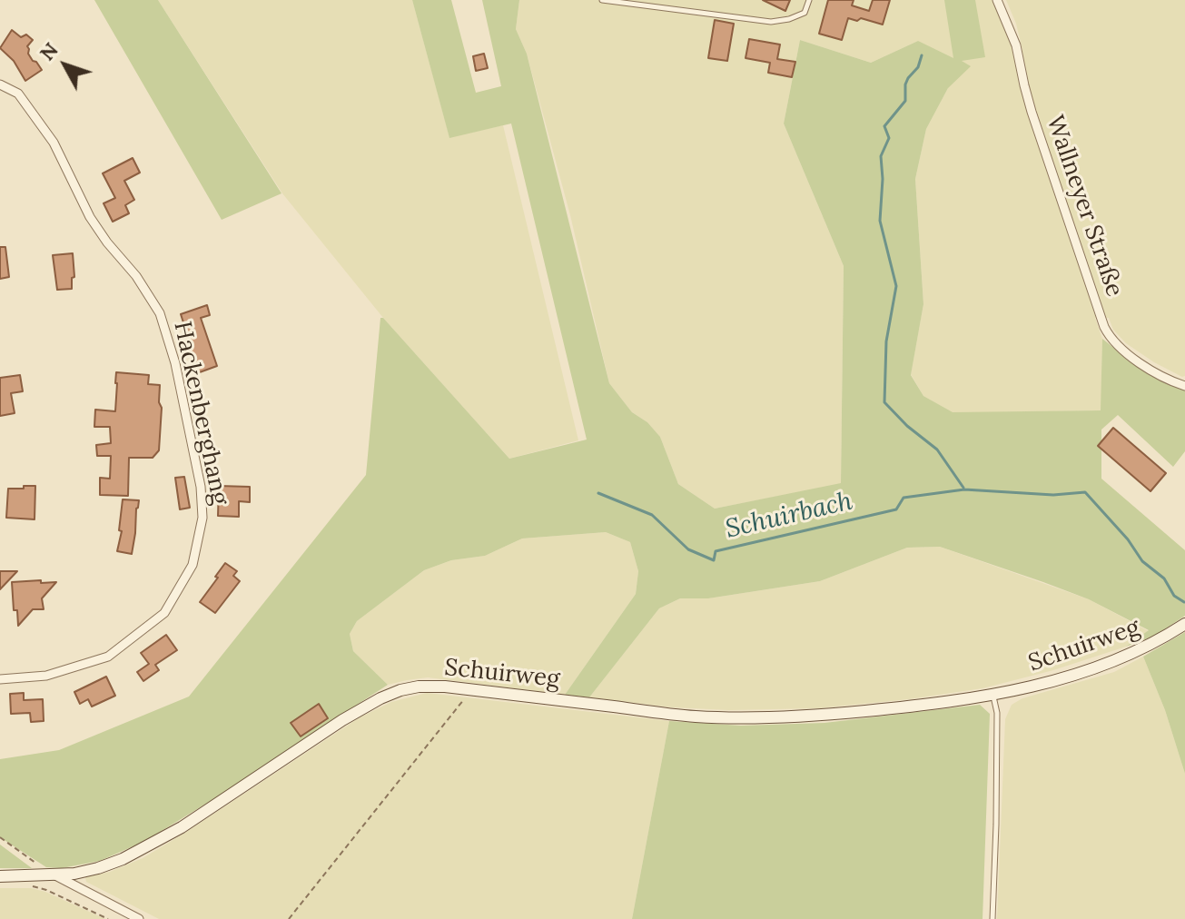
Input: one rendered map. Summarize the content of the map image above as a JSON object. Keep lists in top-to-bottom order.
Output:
{
  "streets": {
    "main road": ["Schuirweg"],
    "street": ["Wallneyer Straße", "Hackenberghang"]
  },
  "water": ["Schuirbach"],
  "north": "top left"
}
